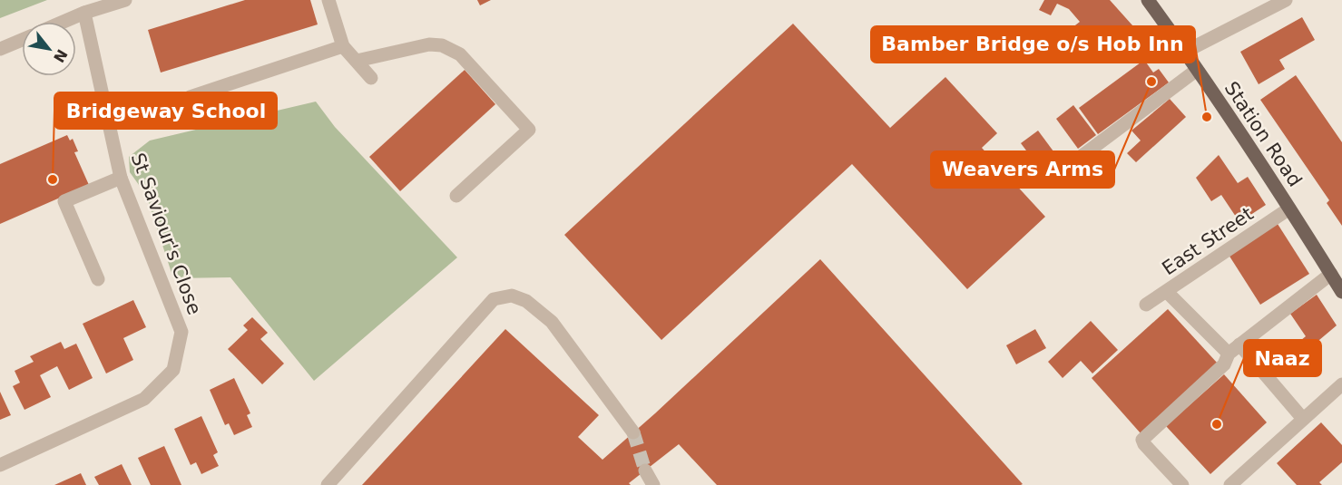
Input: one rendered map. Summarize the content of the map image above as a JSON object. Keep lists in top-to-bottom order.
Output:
{
  "streets": {
    "main road": ["Station Road"],
    "street": ["St Saviour's Close", "East Street"]
  },
  "crossings": [
    ["Station Road", "East Street"]
  ],
  "places": [
    "Weavers Arms",
    "Bamber Bridge o/s Hob Inn",
    "Bridgeway School",
    "Naaz"
  ],
  "north": "bottom right"
}
